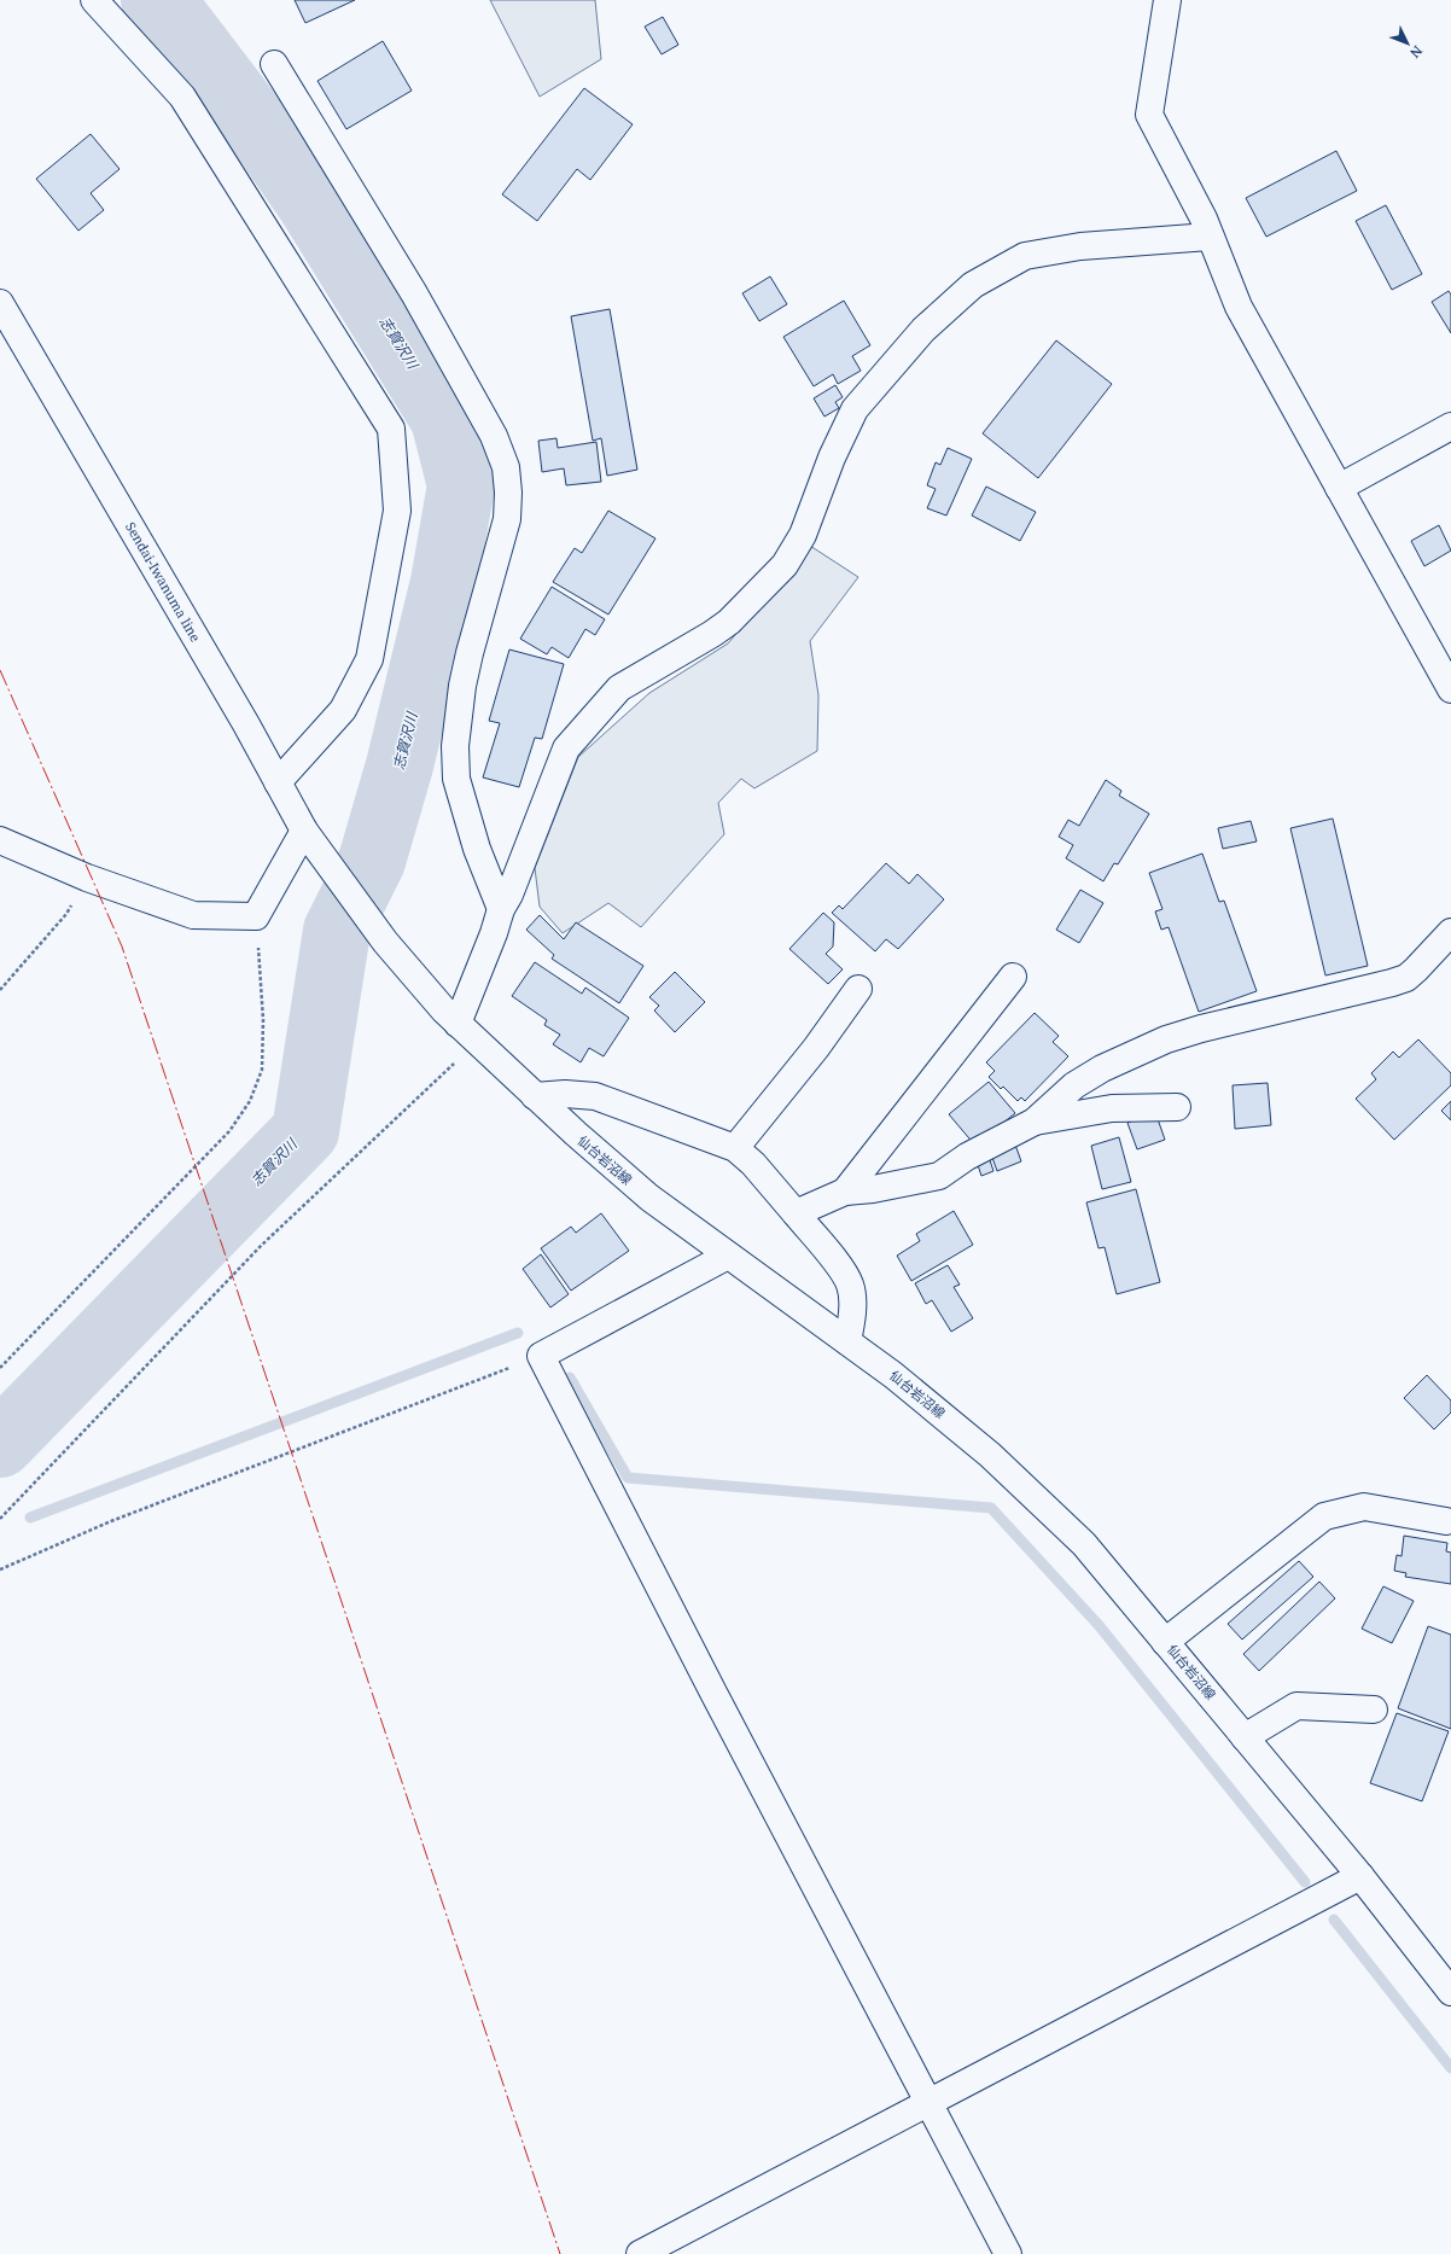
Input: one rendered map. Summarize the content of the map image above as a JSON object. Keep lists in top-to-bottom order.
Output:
{
  "streets": {
    "street": ["Sendai-Iwanuma line", "仙台岩沼線"]
  },
  "crossings": [
    ["Sendai-Iwanuma line", "仙台岩沼線"]
  ],
  "water": ["志賀沢川"],
  "north": "bottom right"
}
